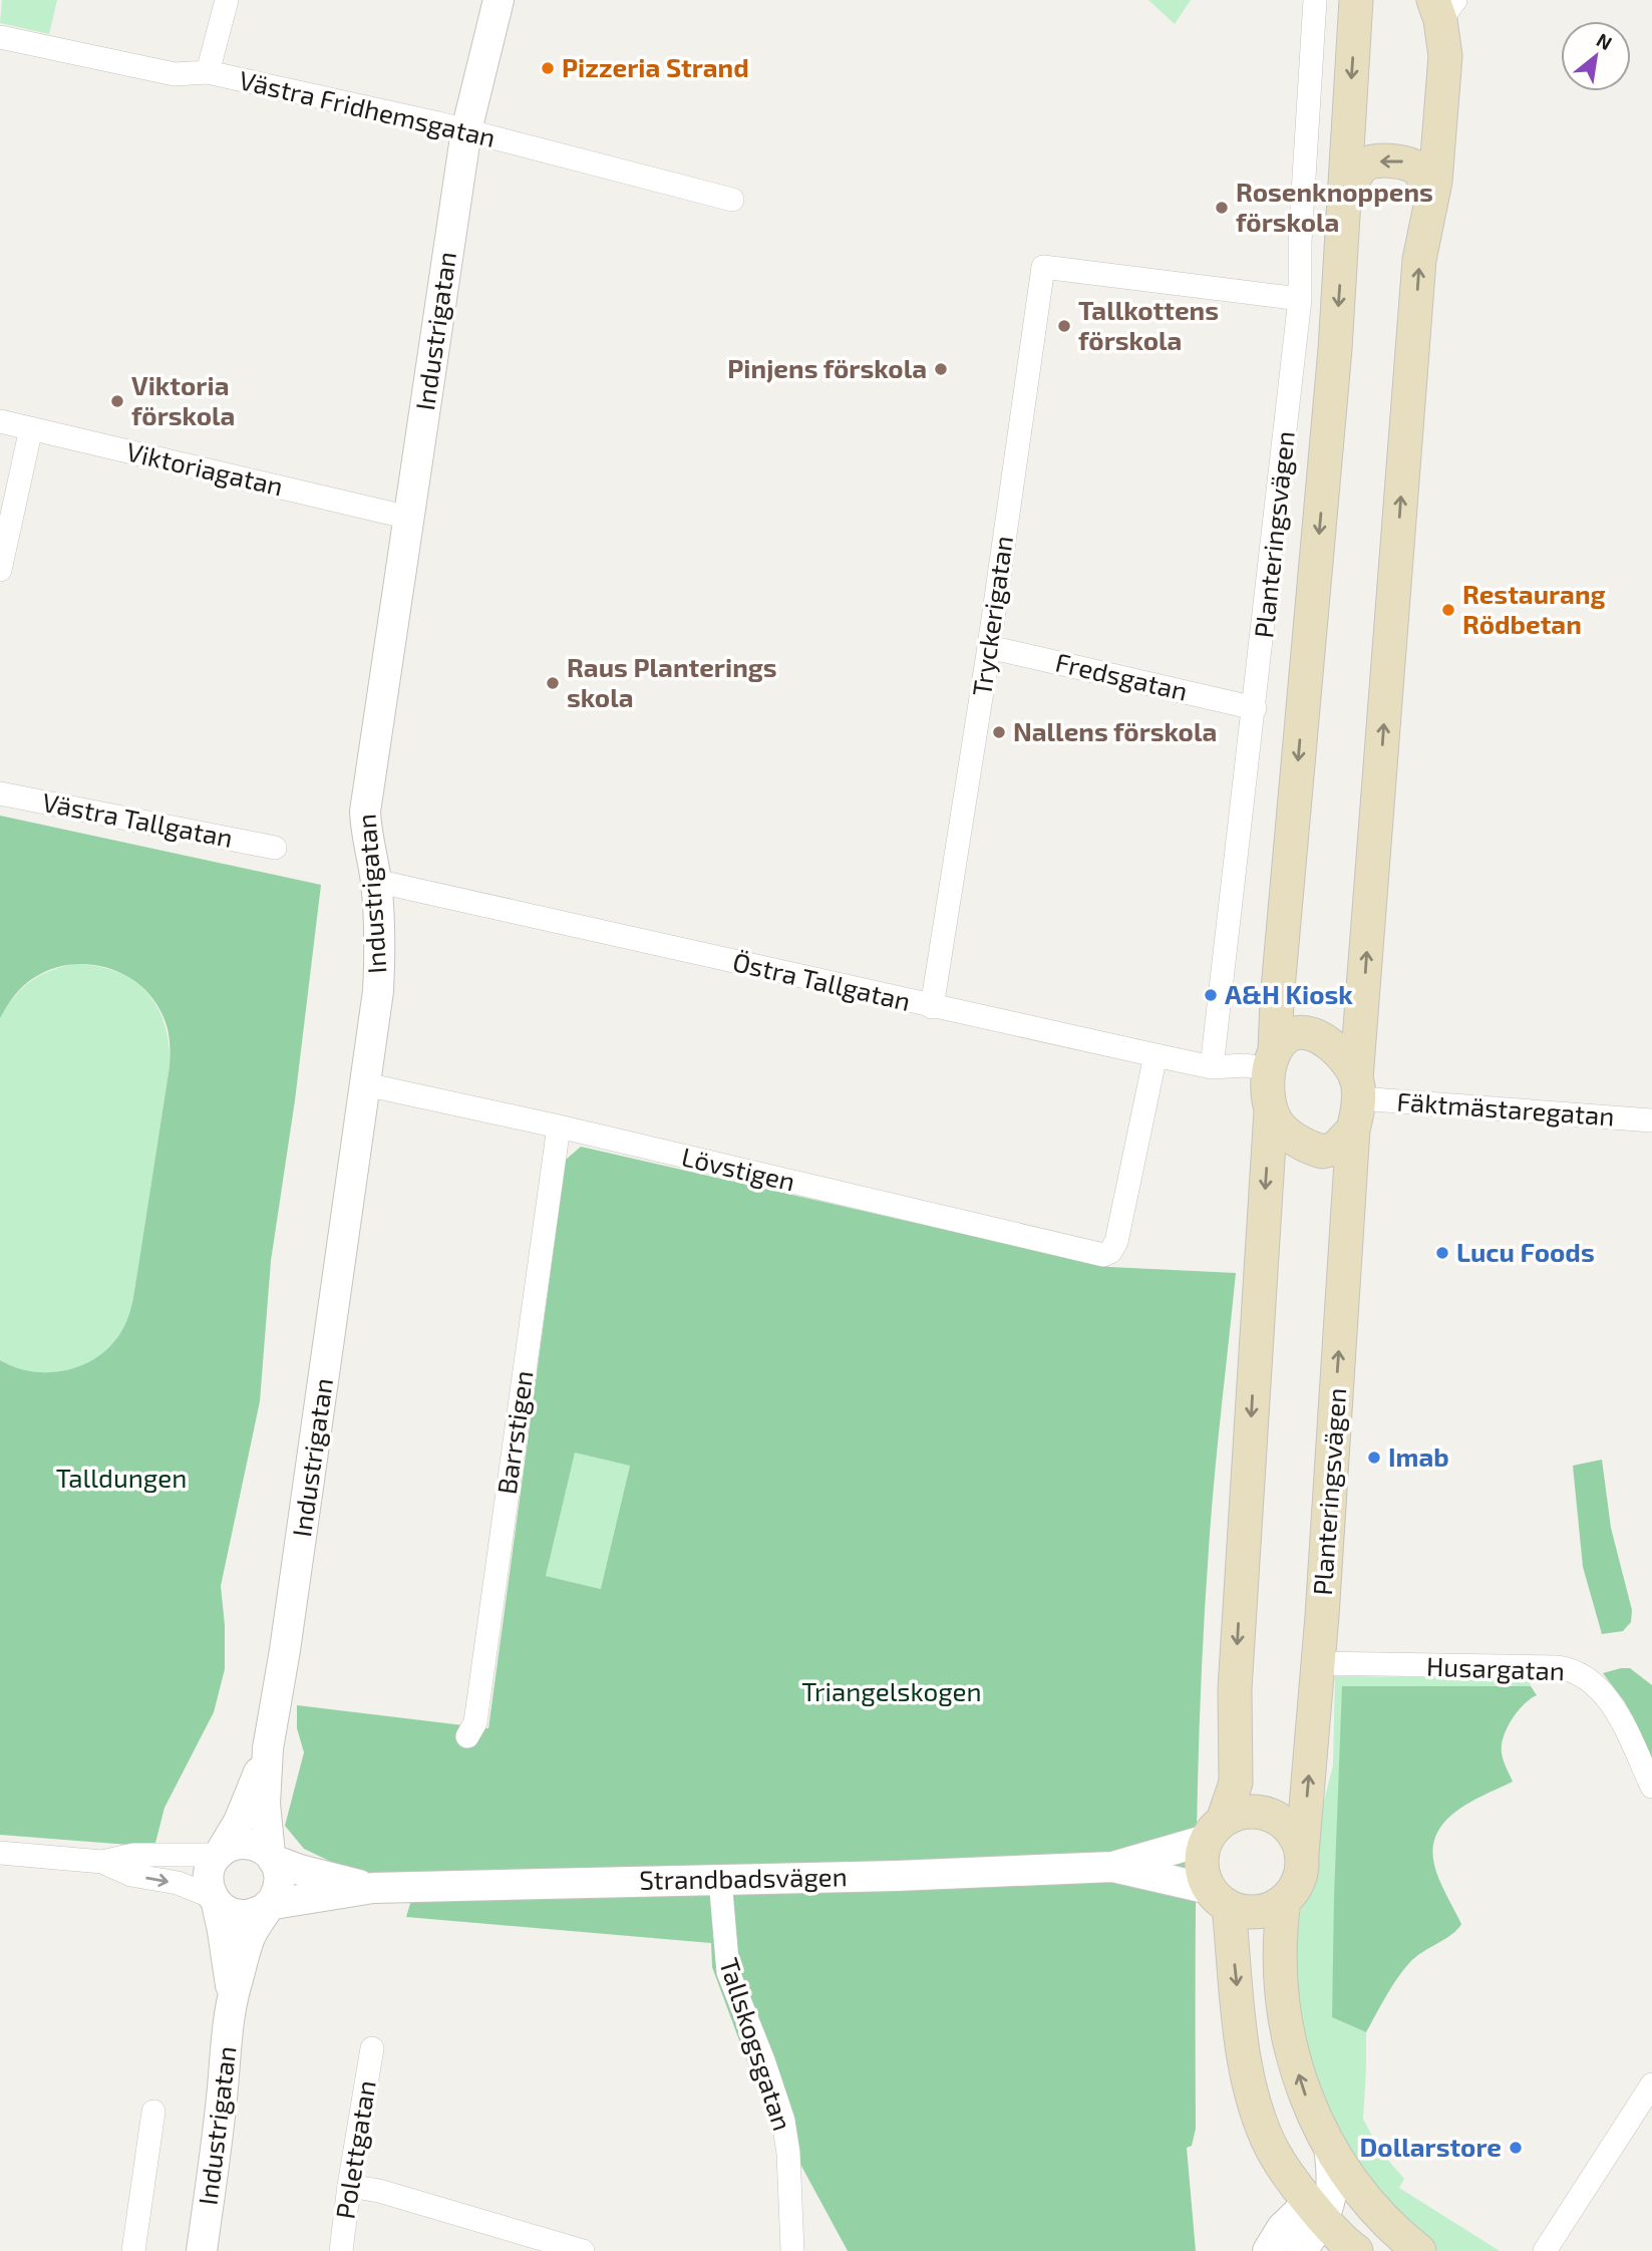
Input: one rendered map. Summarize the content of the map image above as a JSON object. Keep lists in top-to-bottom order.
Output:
{
  "streets": {
    "main road": ["Planteringsvägen"],
    "street": [
      "Västra Fridhemsgatan",
      "Industrigatan",
      "Viktoriagatan",
      "Tryckerigatan",
      "Fredsgatan",
      "Västra Tallgatan",
      "Östra Tallgatan",
      "Fäktmästaregatan",
      "Lövstigen",
      "Barrstigen",
      "Husargatan",
      "Strandbadsvägen",
      "Tallskogsgatan",
      "Polettgatan"
    ]
  },
  "crossings": [
    ["Västra Fridhemsgatan", "Industrigatan"],
    ["Industrigatan", "Viktoriagatan"],
    ["Industrigatan", "Östra Tallgatan"],
    ["Industrigatan", "Lövstigen"],
    ["Industrigatan", "Strandbadsvägen"],
    ["Planteringsvägen", "Tryckerigatan"],
    ["Planteringsvägen", "Fredsgatan"],
    ["Planteringsvägen", "Östra Tallgatan"],
    ["Planteringsvägen", "Fäktmästaregatan"],
    ["Planteringsvägen", "Husargatan"],
    ["Planteringsvägen", "Strandbadsvägen"],
    ["Tryckerigatan", "Fredsgatan"],
    ["Tryckerigatan", "Östra Tallgatan"],
    ["Östra Tallgatan", "Fäktmästaregatan"],
    ["Östra Tallgatan", "Lövstigen"],
    ["Lövstigen", "Barrstigen"],
    ["Strandbadsvägen", "Tallskogsgatan"]
  ],
  "parks": ["Talldungen", "Triangelskogen"],
  "places": [
    "Pizzeria Strand",
    "Rosenknoppens förskola",
    "Tallkottens förskola",
    "Pinjens förskola",
    "Viktoria förskola",
    "Restaurang Rödbetan",
    "Raus Planterings skola",
    "Nallens förskola",
    "A&H Kiosk",
    "Lucu Foods",
    "Imab",
    "Dollarstore"
  ],
  "north": "top right"
}
